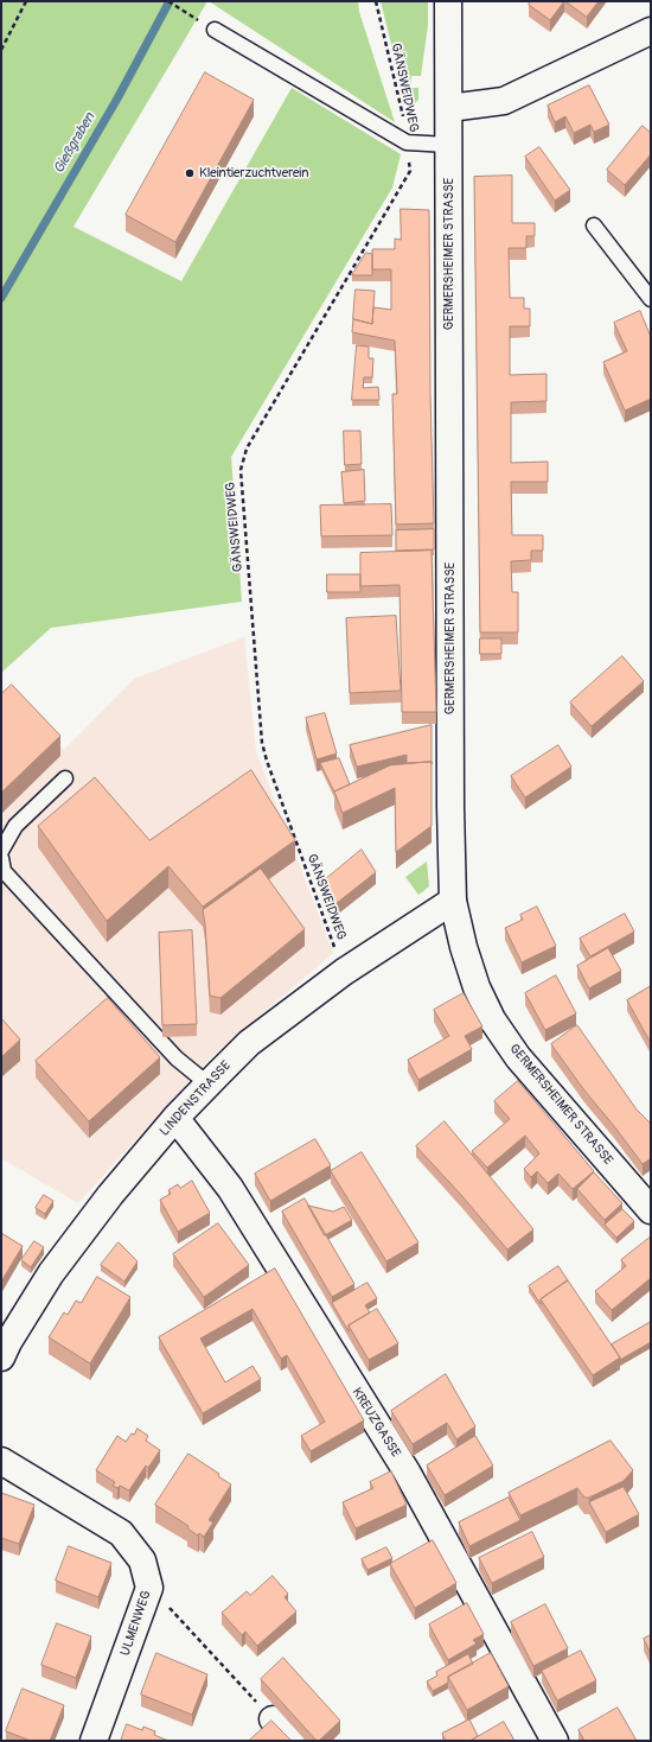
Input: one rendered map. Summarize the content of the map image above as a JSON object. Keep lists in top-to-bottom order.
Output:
{
  "streets": {
    "street": [
      "GERMERSHEIMER STRASSE",
      "LINDENSTRASSE",
      "KREUZGASSE",
      "ULMENWEG"
    ],
    "path": ["GÄNSWEIDWEG"]
  },
  "crossings": [
    ["GÄNSWEIDWEG", "LINDENSTRASSE"],
    ["GERMERSHEIMER STRASSE", "LINDENSTRASSE"],
    ["LINDENSTRASSE", "KREUZGASSE"]
  ],
  "water": ["Gießgraben"],
  "places": ["Kleintierzuchtverein"]
}
